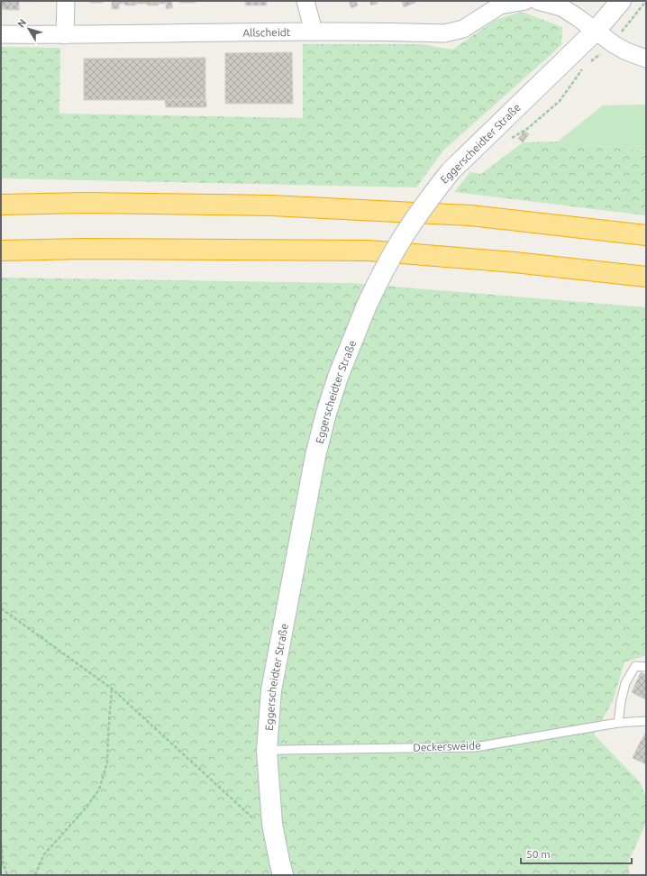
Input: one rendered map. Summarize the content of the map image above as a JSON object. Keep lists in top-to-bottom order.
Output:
{
  "streets": {
    "street": ["Allscheidt", "Eggerscheidter Straße"],
    "lane": ["Deckersweide"]
  },
  "crossings": [
    ["Eggerscheidter Straße", "Deckersweide"]
  ],
  "scale_bar": "50 m",
  "north": "top left"
}
